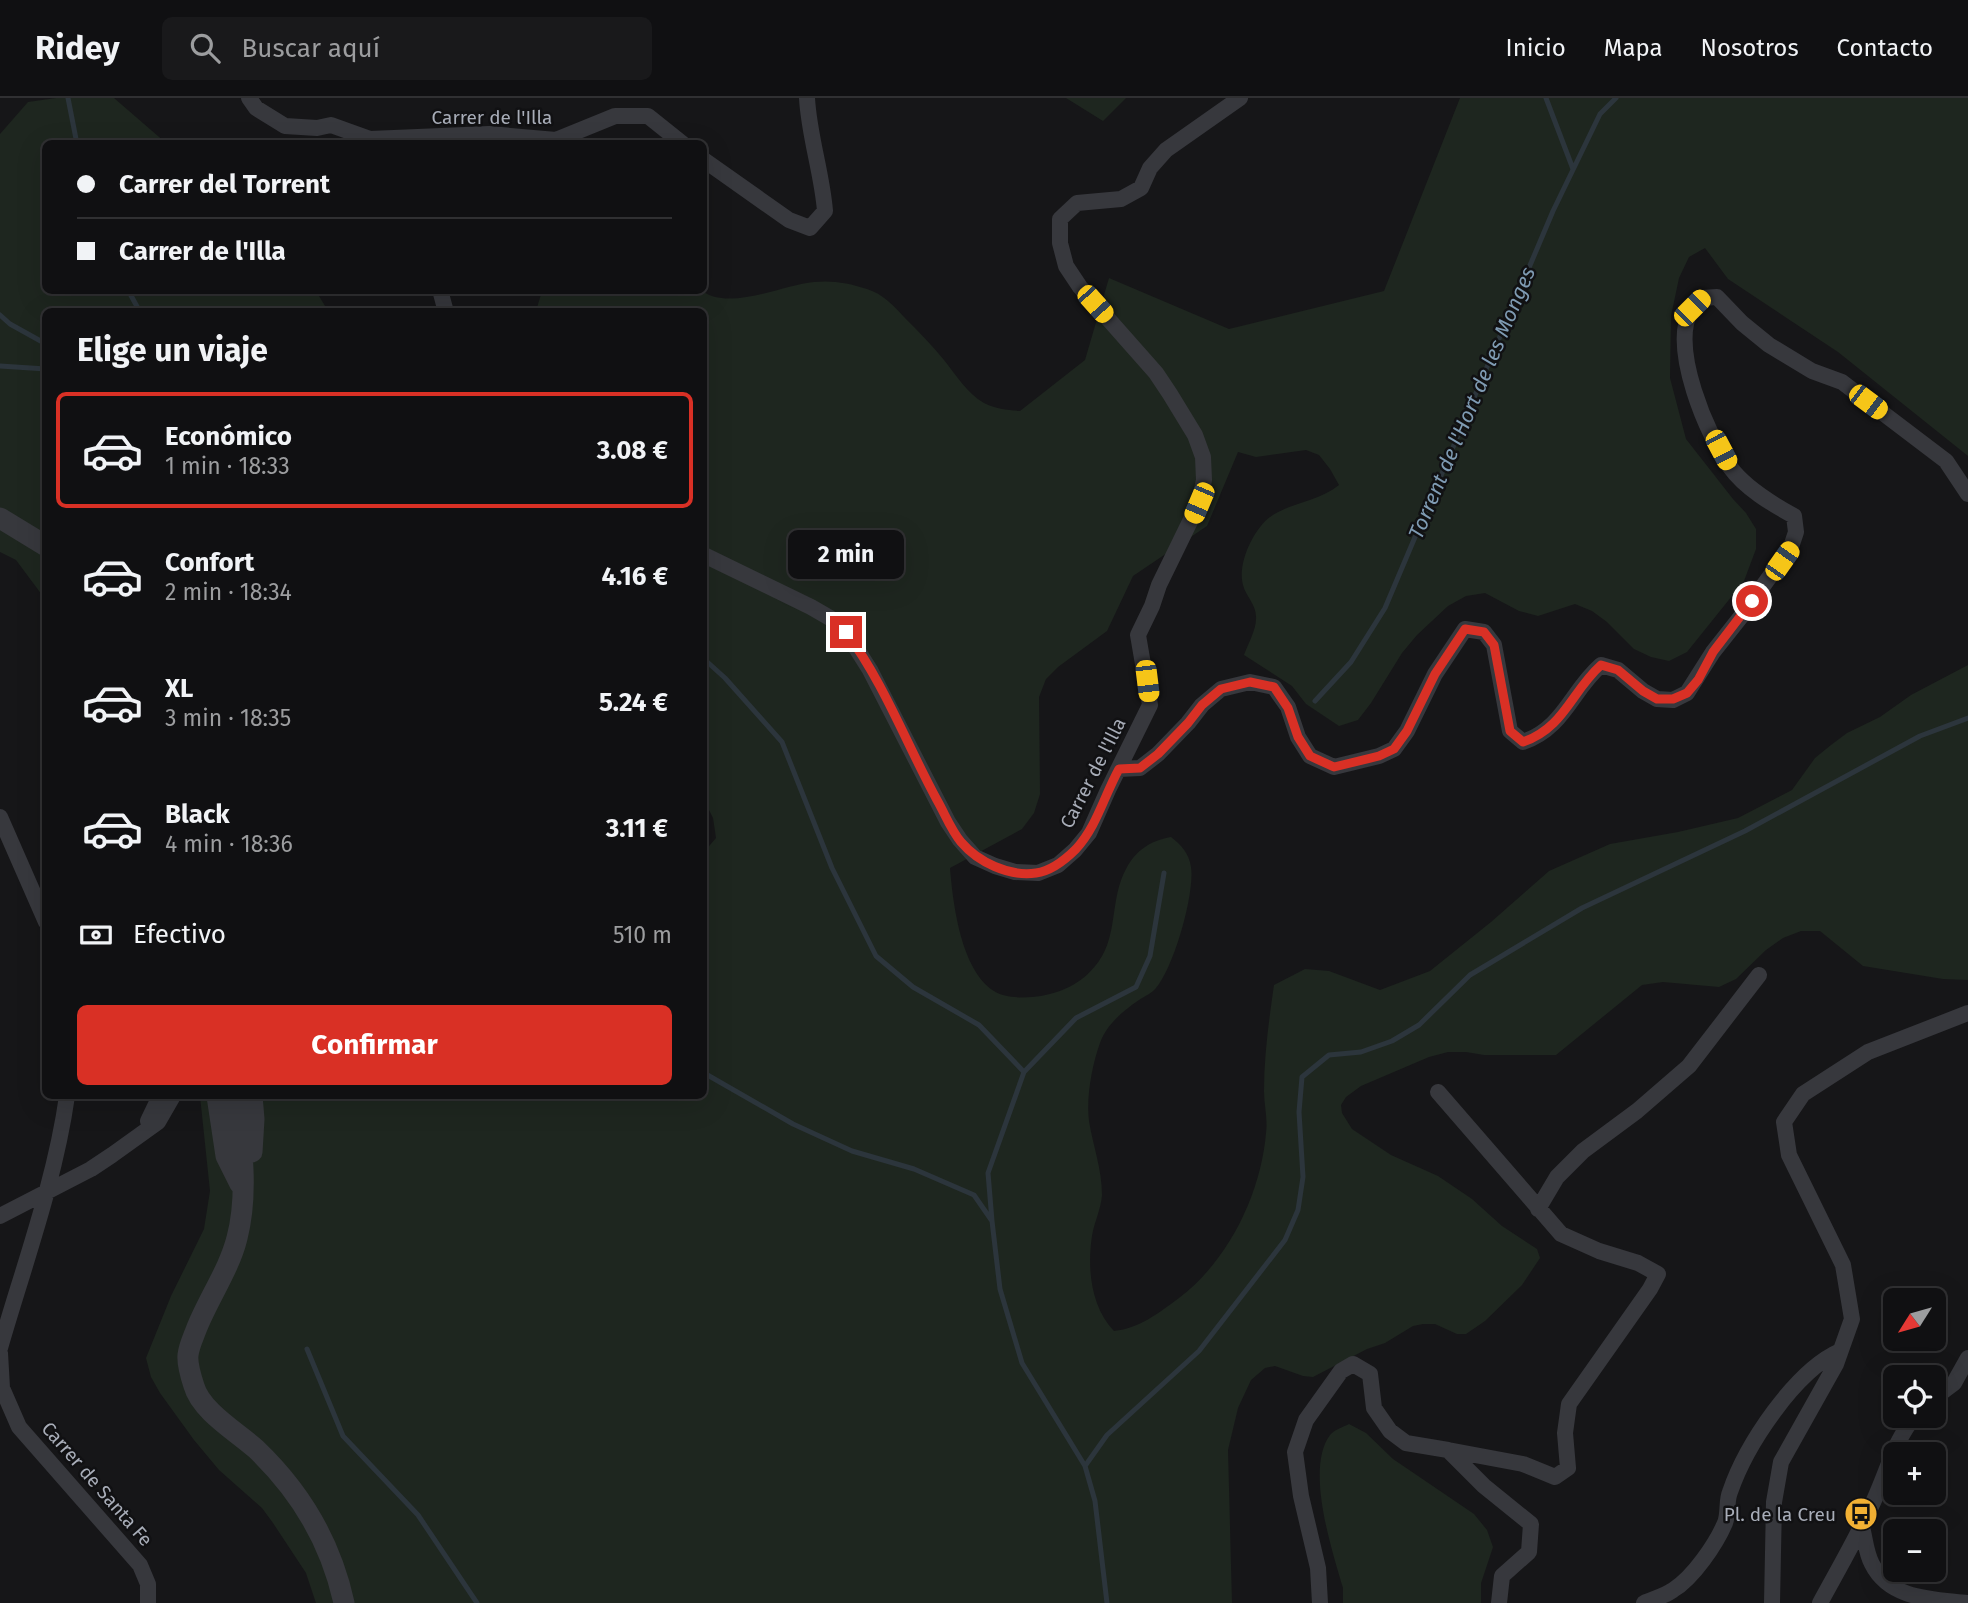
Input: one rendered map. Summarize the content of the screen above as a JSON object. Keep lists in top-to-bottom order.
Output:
{
  "streets": {
    "street": ["Carrer de l'Illa", "Carrer de Santa Fe"]
  },
  "water": ["Torrent de l'Hort de les Monges"],
  "places": {
    "bus stop": ["Pl. de la Creu"]
  },
  "north": "bottom left",
  "page": {
    "header": "Ridey",
    "search": "Buscar aquí",
    "nav": [
      "Inicio",
      "Mapa",
      "Nosotros",
      "Contacto"
    ],
    "banner": ["Carrer del Torrent", "Carrer de l'Illa"],
    "heading": "Elige un viaje",
    "list": [
      {
        "name": "Económico",
        "note": "1 min · 18:33",
        "value": "3.08 €"
      },
      {
        "name": "Confort",
        "note": "2 min · 18:34",
        "value": "4.16 €"
      },
      {
        "name": "XL",
        "note": "3 min · 18:35",
        "value": "5.24 €"
      },
      {
        "name": "Black",
        "note": "4 min · 18:36",
        "value": "3.11 €"
      }
    ],
    "bubble": "2 min",
    "pay": ["Efectivo", "510 m"],
    "buttons": "Confirmar",
    "map_buttons": ["+", "−"]
  }
}
